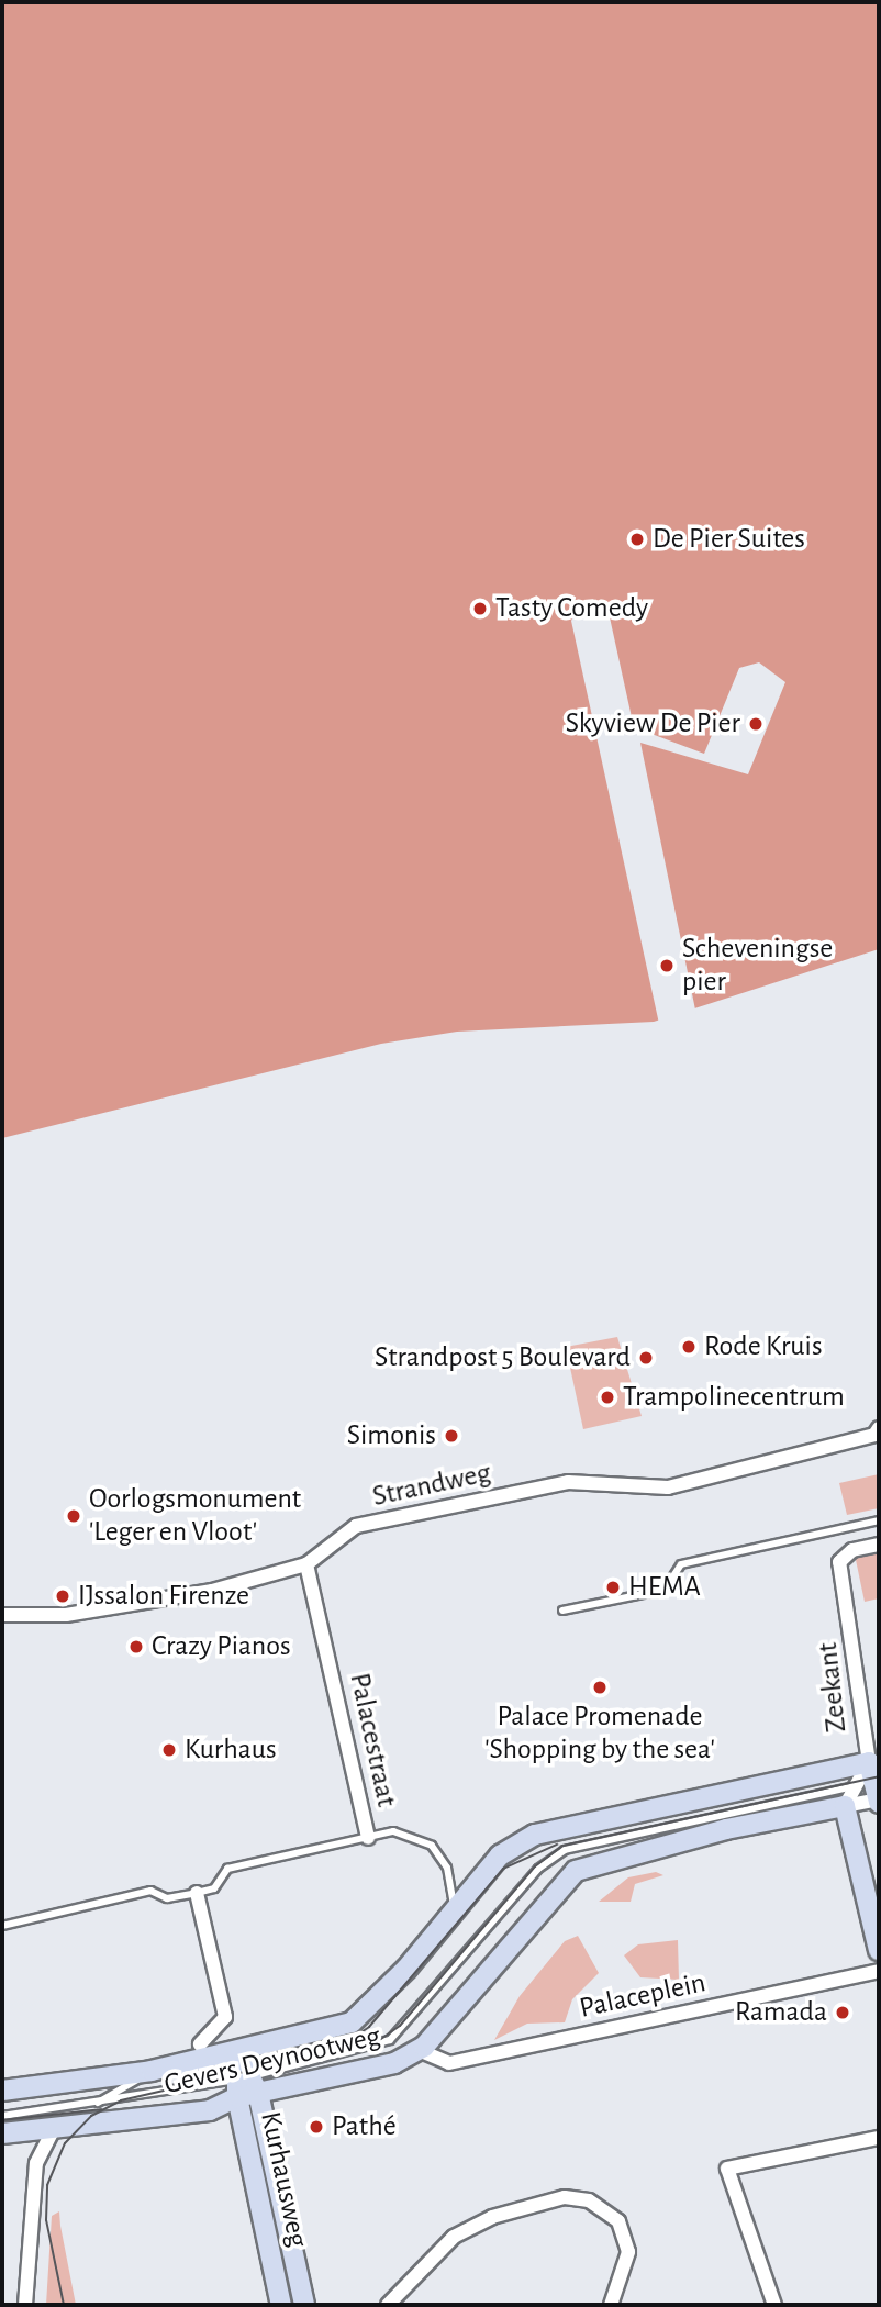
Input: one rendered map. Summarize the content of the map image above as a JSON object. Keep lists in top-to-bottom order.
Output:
{
  "streets": {
    "main road": ["Gevers Deynootweg", "Kurhausweg"],
    "street": [
      "Strandweg",
      "Zeekant",
      "Palacestraat",
      "Palaceplein"
    ]
  },
  "crossings": [
    ["Strandweg", "Palacestraat"],
    ["Zeekant", "Gevers Deynootweg"],
    ["Palacestraat", "Gevers Deynootweg"],
    ["Palaceplein", "Gevers Deynootweg"],
    ["Gevers Deynootweg", "Kurhausweg"]
  ],
  "places": [
    "De Pier Suites",
    "Tasty Comedy",
    "Skyview De Pier",
    "Scheveningse pier",
    "Rode Kruis",
    "Strandpost 5 Boulevard",
    "Trampolinecentrum",
    "Simonis",
    "Oorlogsmonument 'Leger en Vloot'",
    "HEMA",
    "IJssalon Firenze",
    "Crazy Pianos",
    "Palace Promenade 'Shopping by the sea'",
    "Kurhaus",
    "Ramada",
    "Pathé"
  ]
}
